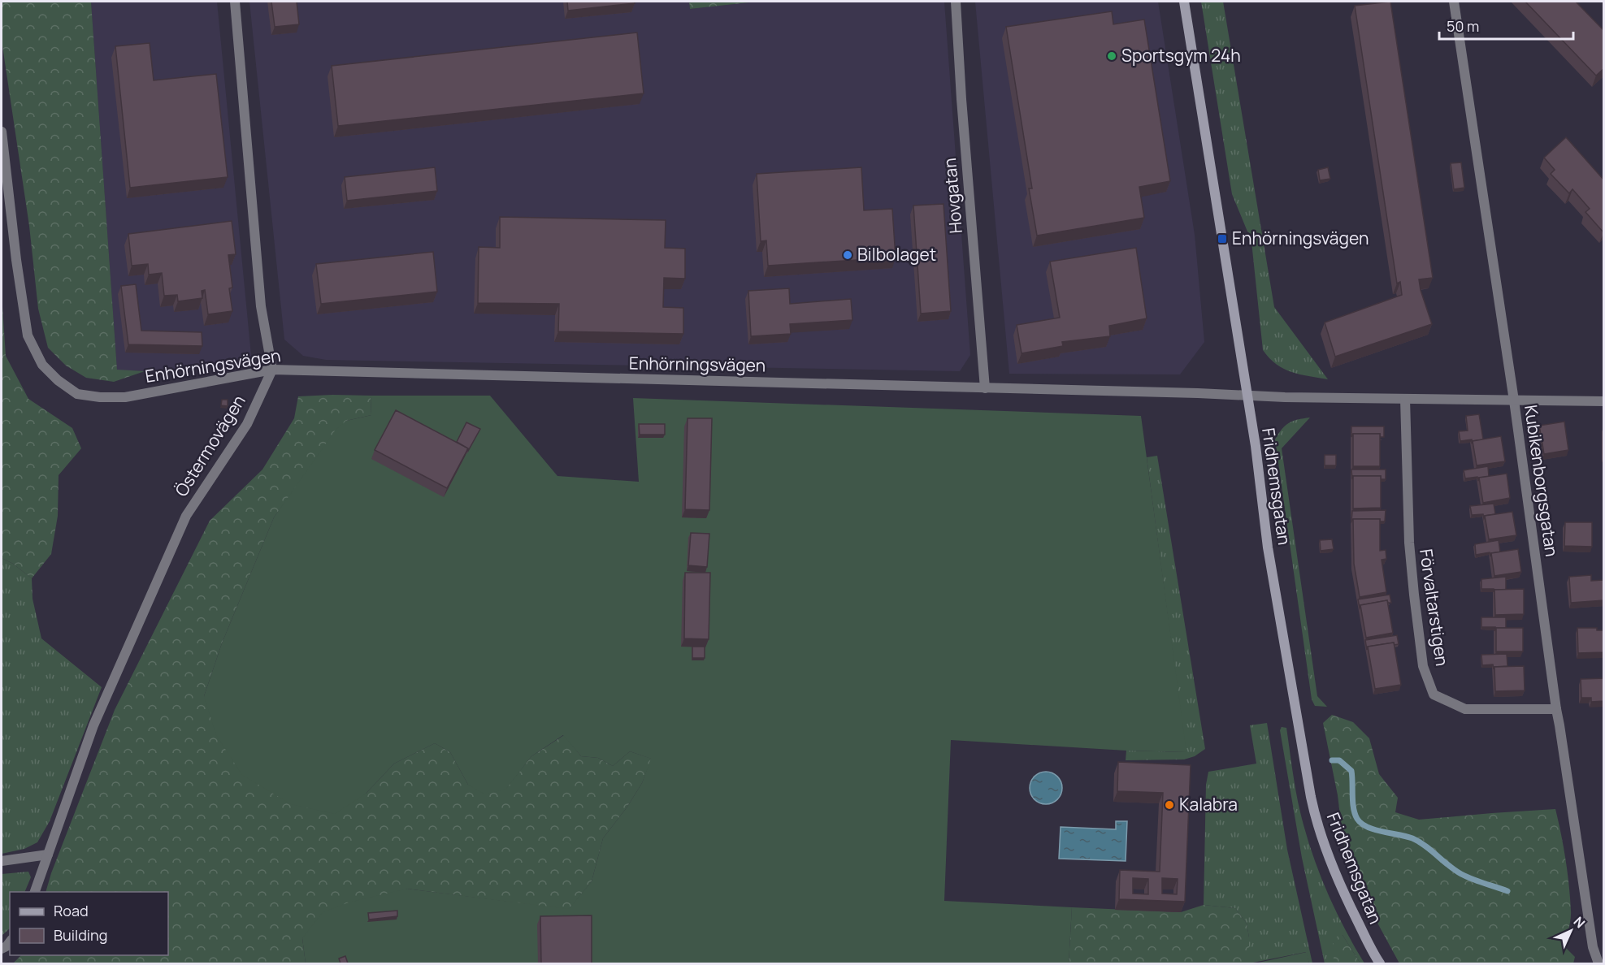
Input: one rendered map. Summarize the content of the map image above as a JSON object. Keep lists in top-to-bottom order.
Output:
{
  "streets": {
    "street": [
      "Hovgatan",
      "Enhörningsvägen",
      "Östermovägen",
      "Kubikenborgsgatan",
      "Fridhemsgatan",
      "Förvaltarstigen"
    ]
  },
  "crossings": [
    ["Hovgatan", "Enhörningsvägen"],
    ["Enhörningsvägen", "Östermovägen"],
    ["Enhörningsvägen", "Kubikenborgsgatan"],
    ["Enhörningsvägen", "Fridhemsgatan"],
    ["Enhörningsvägen", "Förvaltarstigen"],
    ["Kubikenborgsgatan", "Förvaltarstigen"]
  ],
  "places": {
    "other": ["Sportsgym 24h", "Bilbolaget", "Kalabra"],
    "transit": ["Enhörningsvägen"]
  },
  "legend": ["Road", "Building"],
  "scale_bar": "50 m",
  "north": "top right"
}
